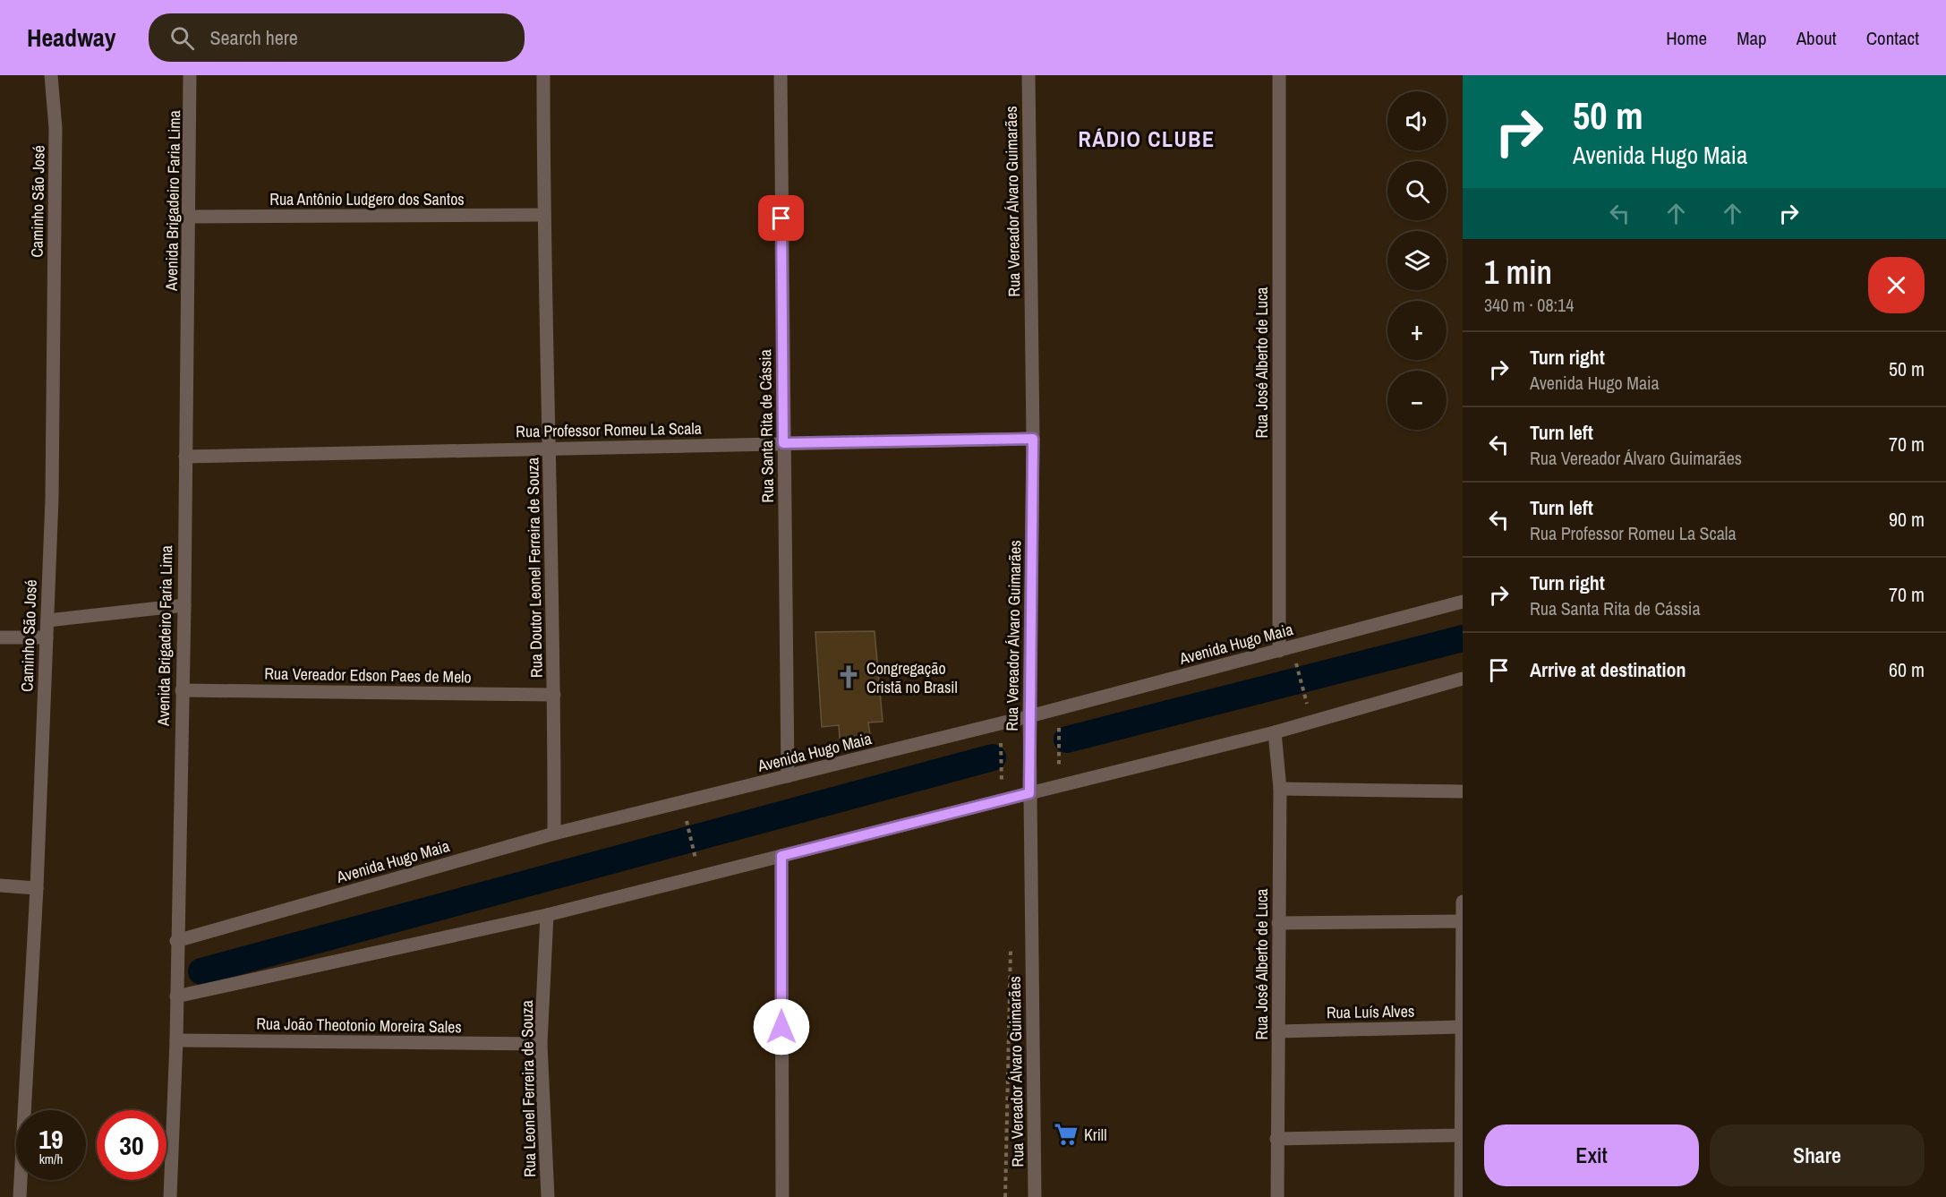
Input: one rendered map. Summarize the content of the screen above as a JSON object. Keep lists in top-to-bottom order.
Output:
{
  "streets": {
    "street": [
      "Rua Antônio Ludgero dos Santos",
      "Avenida Brigadeiro Faria Lima",
      "Caminho São José",
      "Rua Vereador Álvaro Guimarães",
      "Rua José Alberto de Luca",
      "Rua Santa Rita de Cássia",
      "Rua Professor Romeu La Scala",
      "Rua Doutor Leonel Ferreira de Souza",
      "Avenida Hugo Maia",
      "Rua Vereador Edson Paes de Melo",
      "Rua Luís Alves",
      "Rua João Theotonio Moreira Sales",
      "Rua Leonel Ferreira de Souza"
    ]
  },
  "crossings": [
    ["Rua Antônio Ludgero dos Santos", "Avenida Brigadeiro Faria Lima"],
    ["Rua Antônio Ludgero dos Santos", "Rua Doutor Leonel Ferreira de Souza"],
    ["Avenida Brigadeiro Faria Lima", "Rua Professor Romeu La Scala"],
    ["Avenida Brigadeiro Faria Lima", "Avenida Hugo Maia"],
    ["Avenida Brigadeiro Faria Lima", "Rua Vereador Edson Paes de Melo"],
    ["Avenida Brigadeiro Faria Lima", "Rua João Theotonio Moreira Sales"],
    ["Rua Vereador Álvaro Guimarães", "Rua Professor Romeu La Scala"],
    ["Rua Vereador Álvaro Guimarães", "Avenida Hugo Maia"],
    ["Rua José Alberto de Luca", "Avenida Hugo Maia"],
    ["Rua José Alberto de Luca", "Rua Luís Alves"],
    ["Rua Santa Rita de Cássia", "Rua Professor Romeu La Scala"],
    ["Rua Santa Rita de Cássia", "Avenida Hugo Maia"],
    ["Rua Professor Romeu La Scala", "Rua Doutor Leonel Ferreira de Souza"],
    ["Rua Doutor Leonel Ferreira de Souza", "Avenida Hugo Maia"],
    ["Rua Doutor Leonel Ferreira de Souza", "Rua Vereador Edson Paes de Melo"],
    ["Rua João Theotonio Moreira Sales", "Rua Leonel Ferreira de Souza"]
  ],
  "districts": ["RÁDIO CLUBE"],
  "places": {
    "church": ["Congregação Cristã no Brasil"],
    "supermarket": ["Krill"]
  },
  "page": {
    "header": "Headway",
    "search": "Search here",
    "nav": [
      "Home",
      "Map",
      "About",
      "Contact"
    ],
    "turn": ["50 m", "Avenida Hugo Maia"],
    "map_buttons": ["+", "−"],
    "heading": ["1 min", "340 m · 08:14"],
    "list": [
      {
        "name": "Turn right",
        "note": "Avenida Hugo Maia",
        "value": "50 m"
      },
      {
        "name": "Turn left",
        "note": "Rua Vereador Álvaro Guimarães",
        "value": "70 m"
      },
      {
        "name": "Turn left",
        "note": "Rua Professor Romeu La Scala",
        "value": "90 m"
      },
      {
        "name": "Turn right",
        "note": "Rua Santa Rita de Cássia",
        "value": "70 m"
      },
      {
        "name": "Arrive at destination",
        "value": "60 m"
      }
    ],
    "speed": "19 km/h",
    "limit": "30",
    "buttons": ["Exit", "Share"]
  }
}
